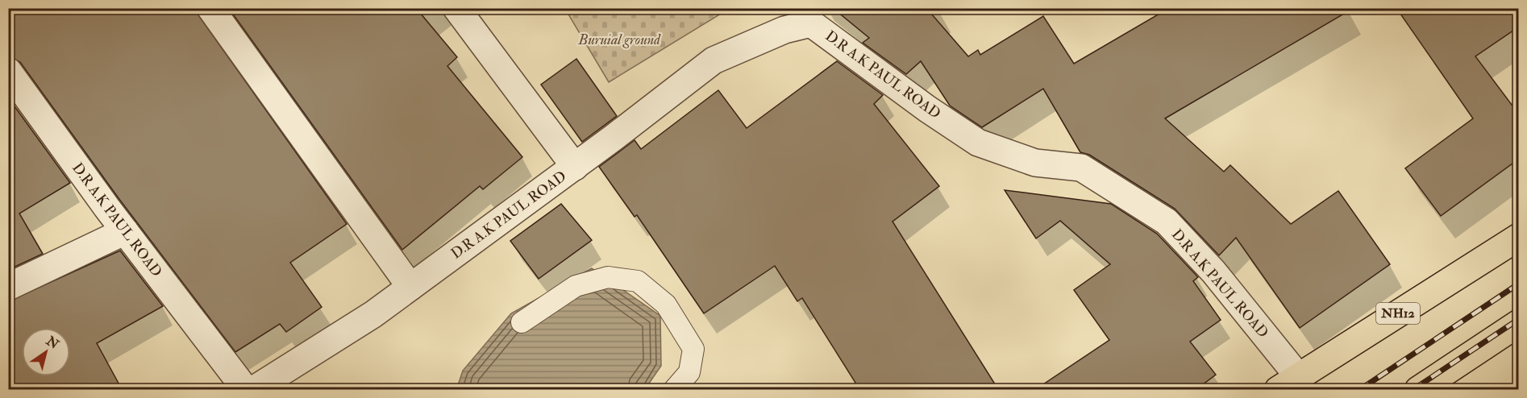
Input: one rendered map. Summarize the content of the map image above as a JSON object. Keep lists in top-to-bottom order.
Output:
{
  "streets": {
    "highway": ["NH12"],
    "street": ["D.R A.K PAUL ROAD"]
  },
  "crossings": [
    ["D.R A.K PAUL ROAD", "NH12"]
  ],
  "parks": ["Buruial ground"],
  "north": "top right"
}
